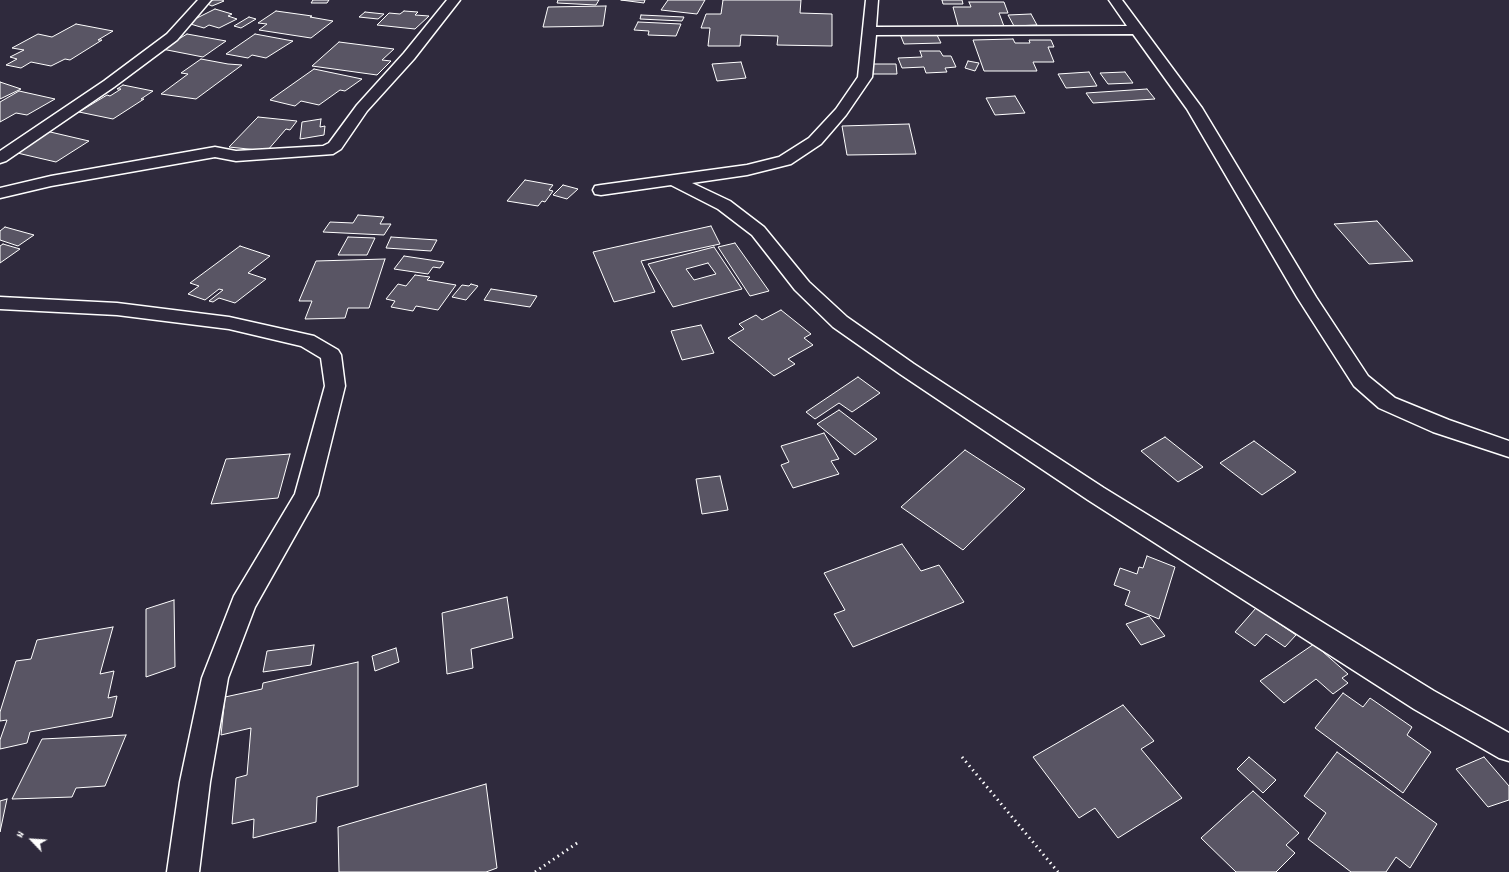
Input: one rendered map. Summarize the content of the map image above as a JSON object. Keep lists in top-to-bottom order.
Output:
{
  "north": "top left"
}
